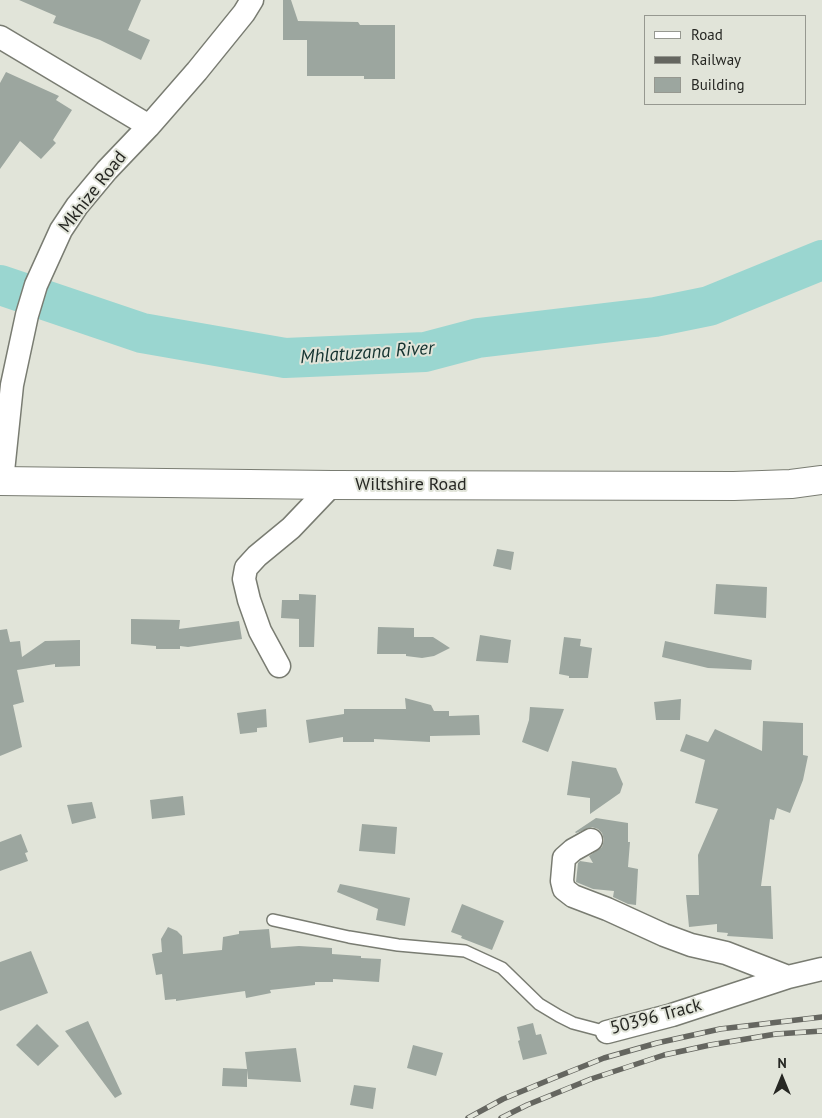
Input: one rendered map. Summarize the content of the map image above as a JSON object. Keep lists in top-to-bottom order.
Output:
{
  "streets": {
    "street": ["Mkhize Road", "Wiltshire Road", "50396 Track"]
  },
  "crossings": [
    ["Mkhize Road", "Wiltshire Road"]
  ],
  "water": ["Mhlatuzana River"],
  "legend": ["Road", "Railway", "Building"],
  "north": "top"
}
